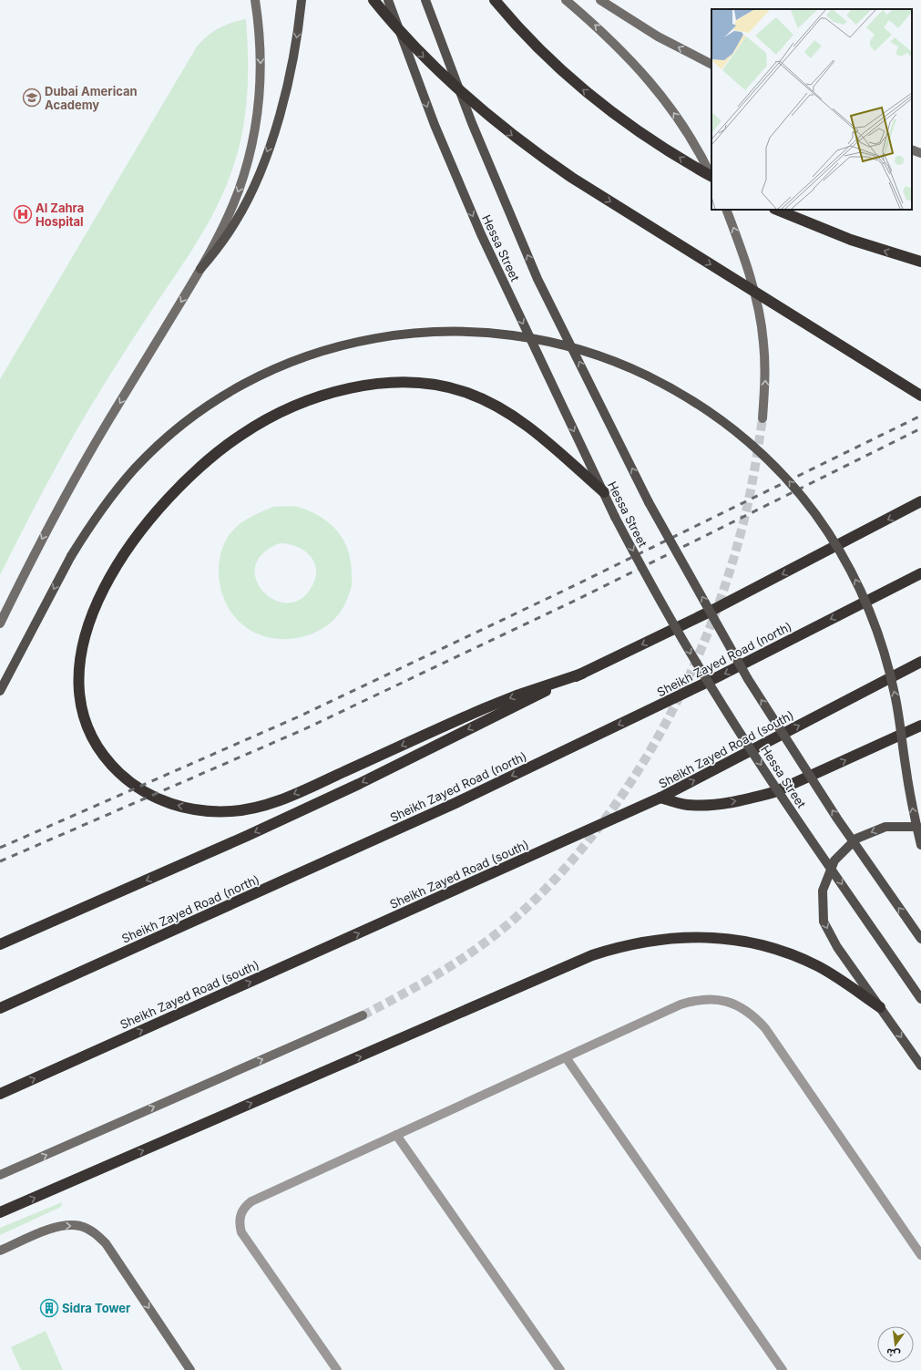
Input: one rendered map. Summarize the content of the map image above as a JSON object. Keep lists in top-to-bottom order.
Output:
{
  "streets": {
    "highway": ["Sheikh Zayed Road (north)", "Sheikh Zayed Road (south)"],
    "main road": ["Hessa Street"]
  },
  "one_way": ["Sheikh Zayed Road (south)"],
  "places": {
    "school or university": ["Dubai American Academy"],
    "hospital": ["Al Zahra Hospital"],
    "building": ["Sidra Tower"]
  },
  "north": "bottom"
}
